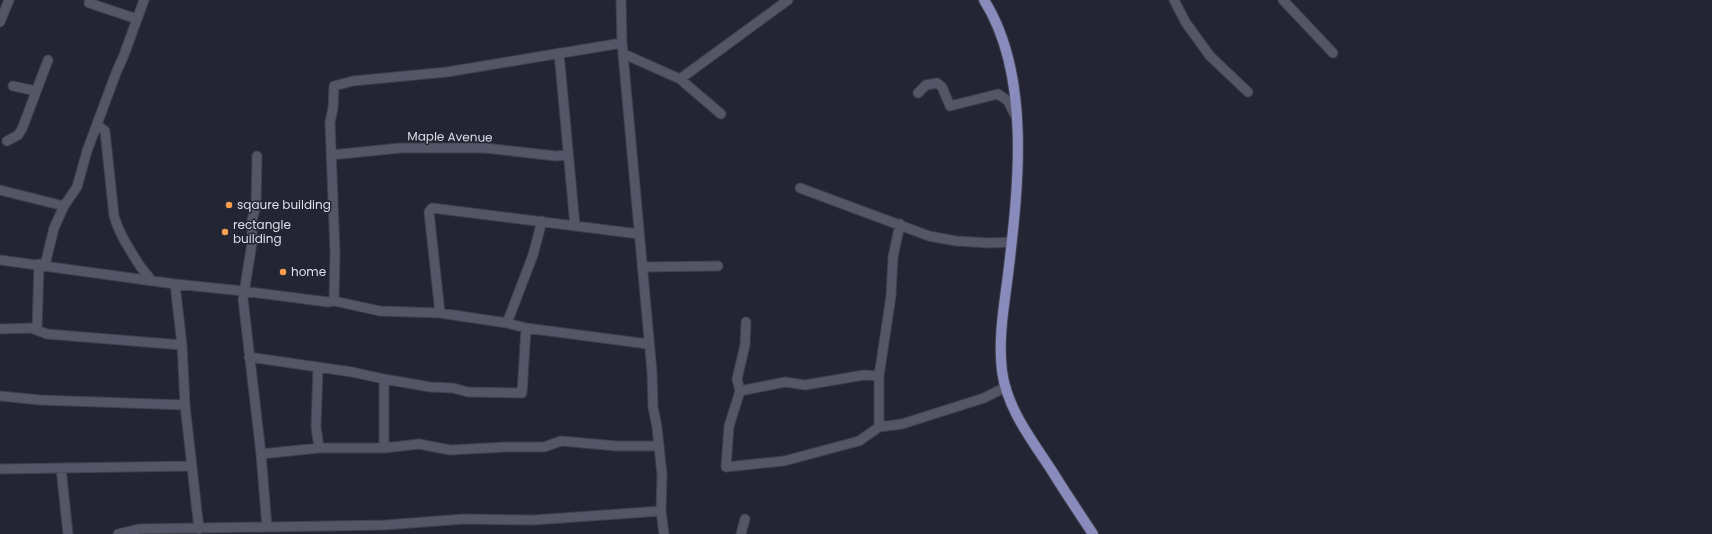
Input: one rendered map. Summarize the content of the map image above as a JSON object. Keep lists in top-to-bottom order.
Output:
{
  "streets": {
    "street": ["Maple Avenue"]
  },
  "places": ["sqaure building", "rectangle building", "home"]
}
